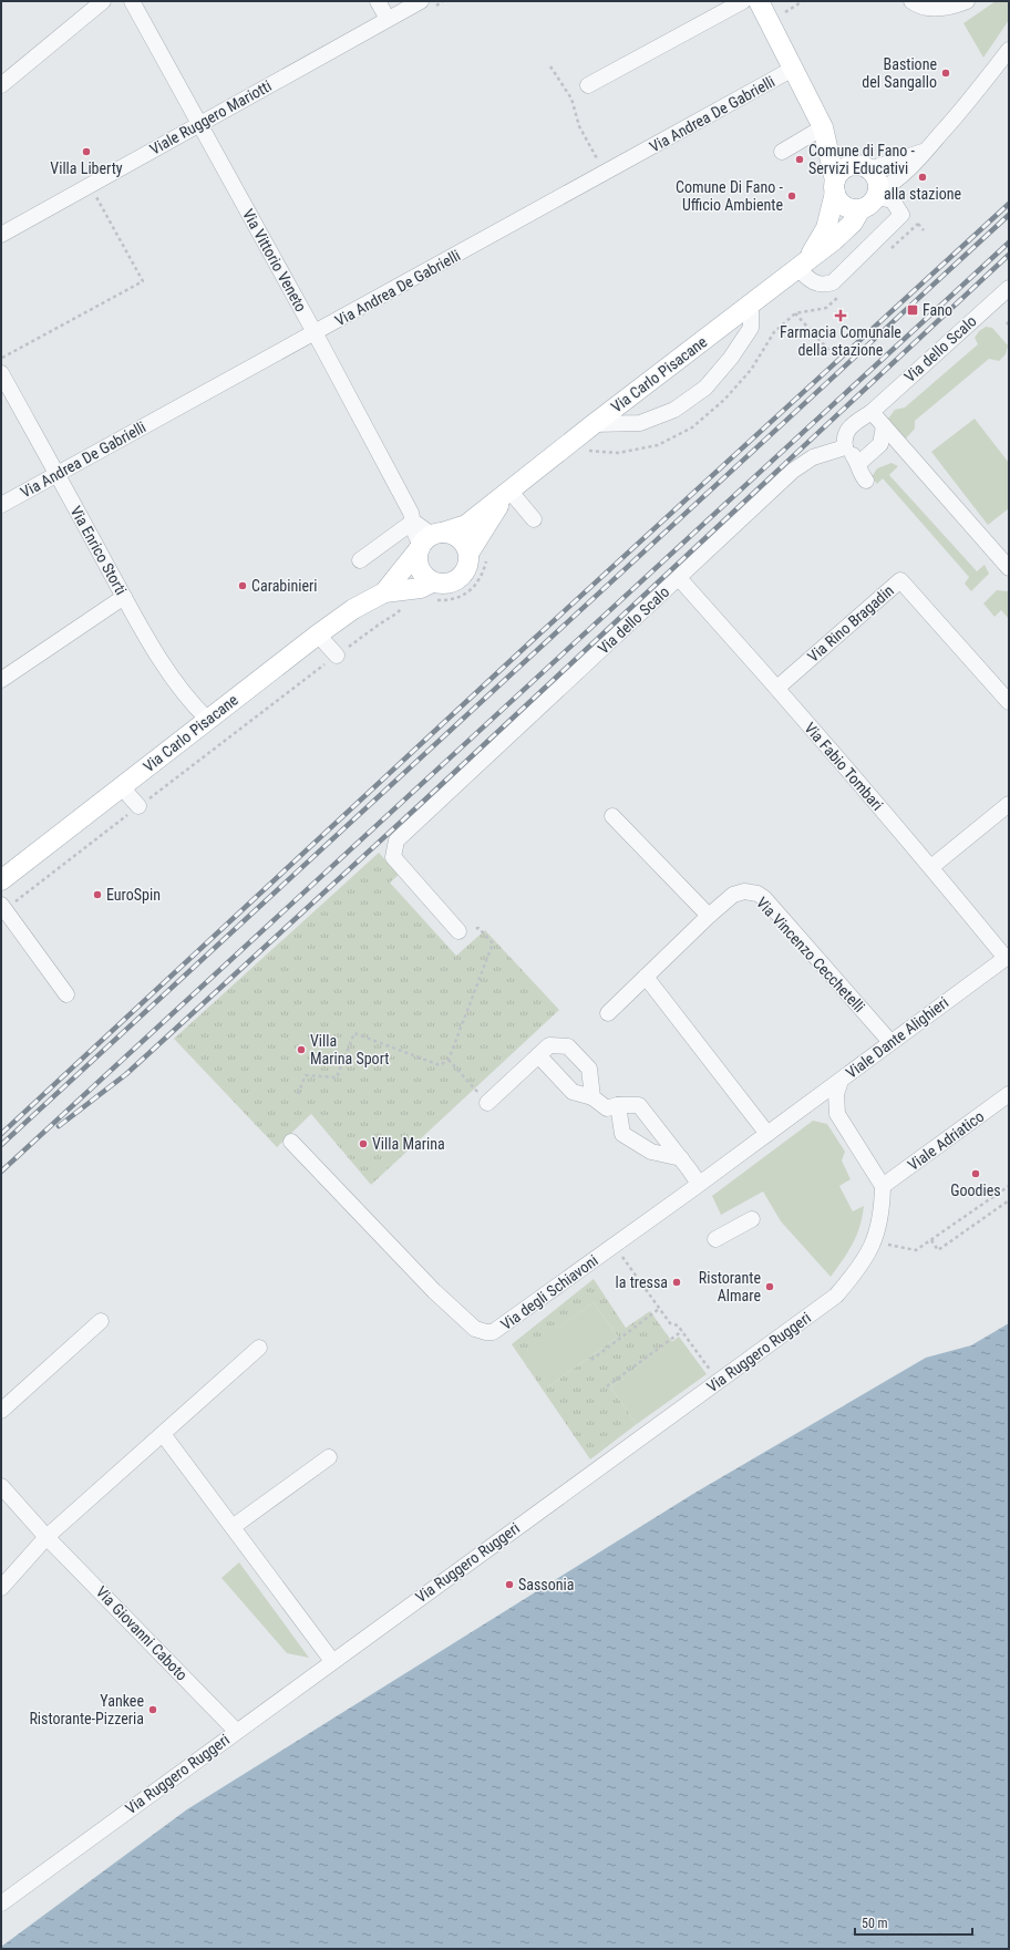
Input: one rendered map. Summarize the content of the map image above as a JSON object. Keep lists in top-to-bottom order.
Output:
{
  "streets": {
    "main road": ["Via Carlo Pisacane"],
    "street": [
      "Via Andrea De Gabrielli",
      "Viale Ruggero Mariotti",
      "Via Vittorio Veneto",
      "Via dello Scalo",
      "Via Enrico Storti",
      "Via Rino Bragadin",
      "Via Fabio Tombari",
      "Via Vincenzo Cecchetelli",
      "Viale Dante Alighieri",
      "Viale Adriatico",
      "Via degli Schiavoni",
      "Via Ruggero Ruggeri",
      "Via Giovanni Caboto"
    ]
  },
  "crossings": [
    ["Via Andrea De Gabrielli", "Via Vittorio Veneto"],
    ["Via Andrea De Gabrielli", "Via Enrico Storti"],
    ["Viale Ruggero Mariotti", "Via Vittorio Veneto"],
    ["Via dello Scalo", "Via Fabio Tombari"],
    ["Via Carlo Pisacane", "Via Enrico Storti"],
    ["Via Rino Bragadin", "Via Fabio Tombari"],
    ["Via Fabio Tombari", "Viale Dante Alighieri"],
    ["Via Vincenzo Cecchetelli", "Viale Dante Alighieri"],
    ["Viale Dante Alighieri", "Viale Adriatico"],
    ["Viale Dante Alighieri", "Via degli Schiavoni"],
    ["Viale Dante Alighieri", "Via Ruggero Ruggeri"],
    ["Viale Adriatico", "Via Ruggero Ruggeri"],
    ["Via Ruggero Ruggeri", "Via Giovanni Caboto"]
  ],
  "places": {
    "other": [
      "Bastione del Sangallo",
      "Villa Liberty",
      "Comune di Fano - Servizi Educativi",
      "alla stazione",
      "Comune Di Fano - Ufficio Ambiente",
      "Carabinieri",
      "EuroSpin",
      "Villa Marina Sport",
      "Villa Marina",
      "Goodies",
      "la tressa",
      "Ristorante Almare",
      "Sassonia",
      "Yankee Ristorante-Pizzeria"
    ],
    "transit": ["Fano"],
    "health": ["Farmacia Comunale della stazione"]
  },
  "scale_bar": "50 m"
}
